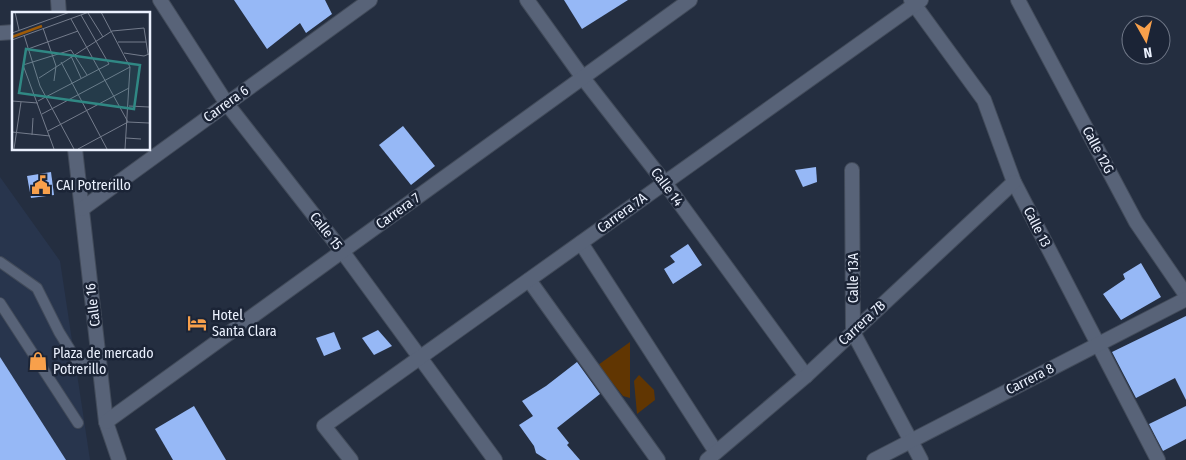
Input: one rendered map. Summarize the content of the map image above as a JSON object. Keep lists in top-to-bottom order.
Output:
{
  "streets": {
    "street": [
      "Carrera 6",
      "Calle 12G",
      "Calle 14",
      "Carrera 7",
      "Carrera 7A",
      "Calle 13",
      "Calle 15",
      "Calle 13A",
      "Calle 16",
      "Carrera 7B",
      "Carrera 8"
    ]
  },
  "crossings": [
    ["Carrera 6", "Calle 15"],
    ["Carrera 6", "Calle 16"],
    ["Calle 12G", "Carrera 8"],
    ["Calle 14", "Carrera 7"],
    ["Calle 14", "Carrera 7A"],
    ["Calle 14", "Carrera 7B"],
    ["Carrera 7", "Calle 15"],
    ["Carrera 7", "Calle 16"],
    ["Carrera 7A", "Calle 13"],
    ["Carrera 7A", "Calle 15"],
    ["Calle 13", "Carrera 7B"],
    ["Calle 13", "Carrera 8"],
    ["Calle 13A", "Carrera 7B"],
    ["Calle 13A", "Carrera 8"]
  ],
  "places": {
    "public building": ["CAI Potrerillo"],
    "hotel": ["Hotel Santa Clara"],
    "shop": ["Plaza de mercado Potrerillo"]
  },
  "north": "bottom"
}
